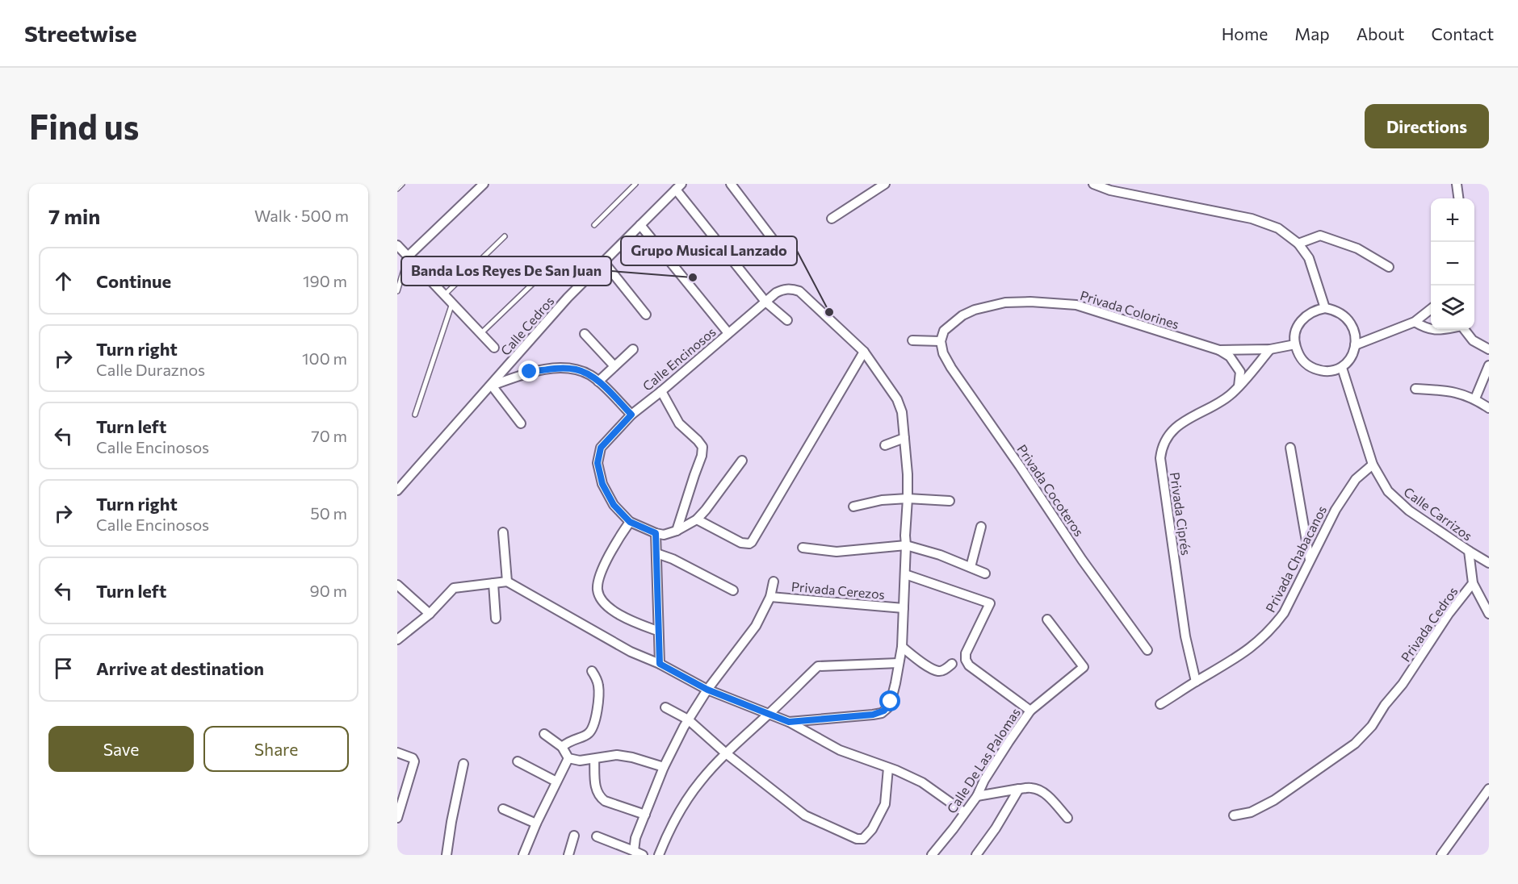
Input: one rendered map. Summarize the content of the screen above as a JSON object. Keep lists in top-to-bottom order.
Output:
{
  "streets": {
    "street": [
      "Privada Colorines",
      "Calle Cedros",
      "Calle Encinosos",
      "Privada Cocoteros",
      "Privada Ciprés",
      "Calle Carrizos",
      "Privada Chabacanos",
      "Privada Cerezos",
      "Privada Cedros",
      "Calle De Las Palomas"
    ]
  },
  "crossings": [
    ["Privada Colorines", "Privada Cocoteros"],
    ["Privada Colorines", "Privada Ciprés"],
    ["Privada Colorines", "Calle Carrizos"],
    ["Calle Encinosos", "Privada Cerezos"],
    ["Privada Ciprés", "Privada Chabacanos"],
    ["Calle Carrizos", "Privada Chabacanos"],
    ["Calle Carrizos", "Privada Cedros"]
  ],
  "places": ["Banda Los Reyes De San Juan", "Grupo Musical Lanzado"],
  "page": {
    "header": "Streetwise",
    "nav": [
      "Home",
      "Map",
      "About",
      "Contact"
    ],
    "buttons": [
      "Directions",
      ["Save", "Share"]
    ],
    "title": "Find us",
    "heading": ["7 min", "Walk · 500 m"],
    "map_buttons": ["+", "−"],
    "list": [
      ["Continue", "190 m"],
      ["Turn right", "Calle Duraznos", "100 m"],
      ["Turn left", "Calle Encinosos", "70 m"],
      ["Turn right", "Calle Encinosos", "50 m"],
      ["Turn left", "90 m"],
      "Arrive at destination"
    ]
  }
}
